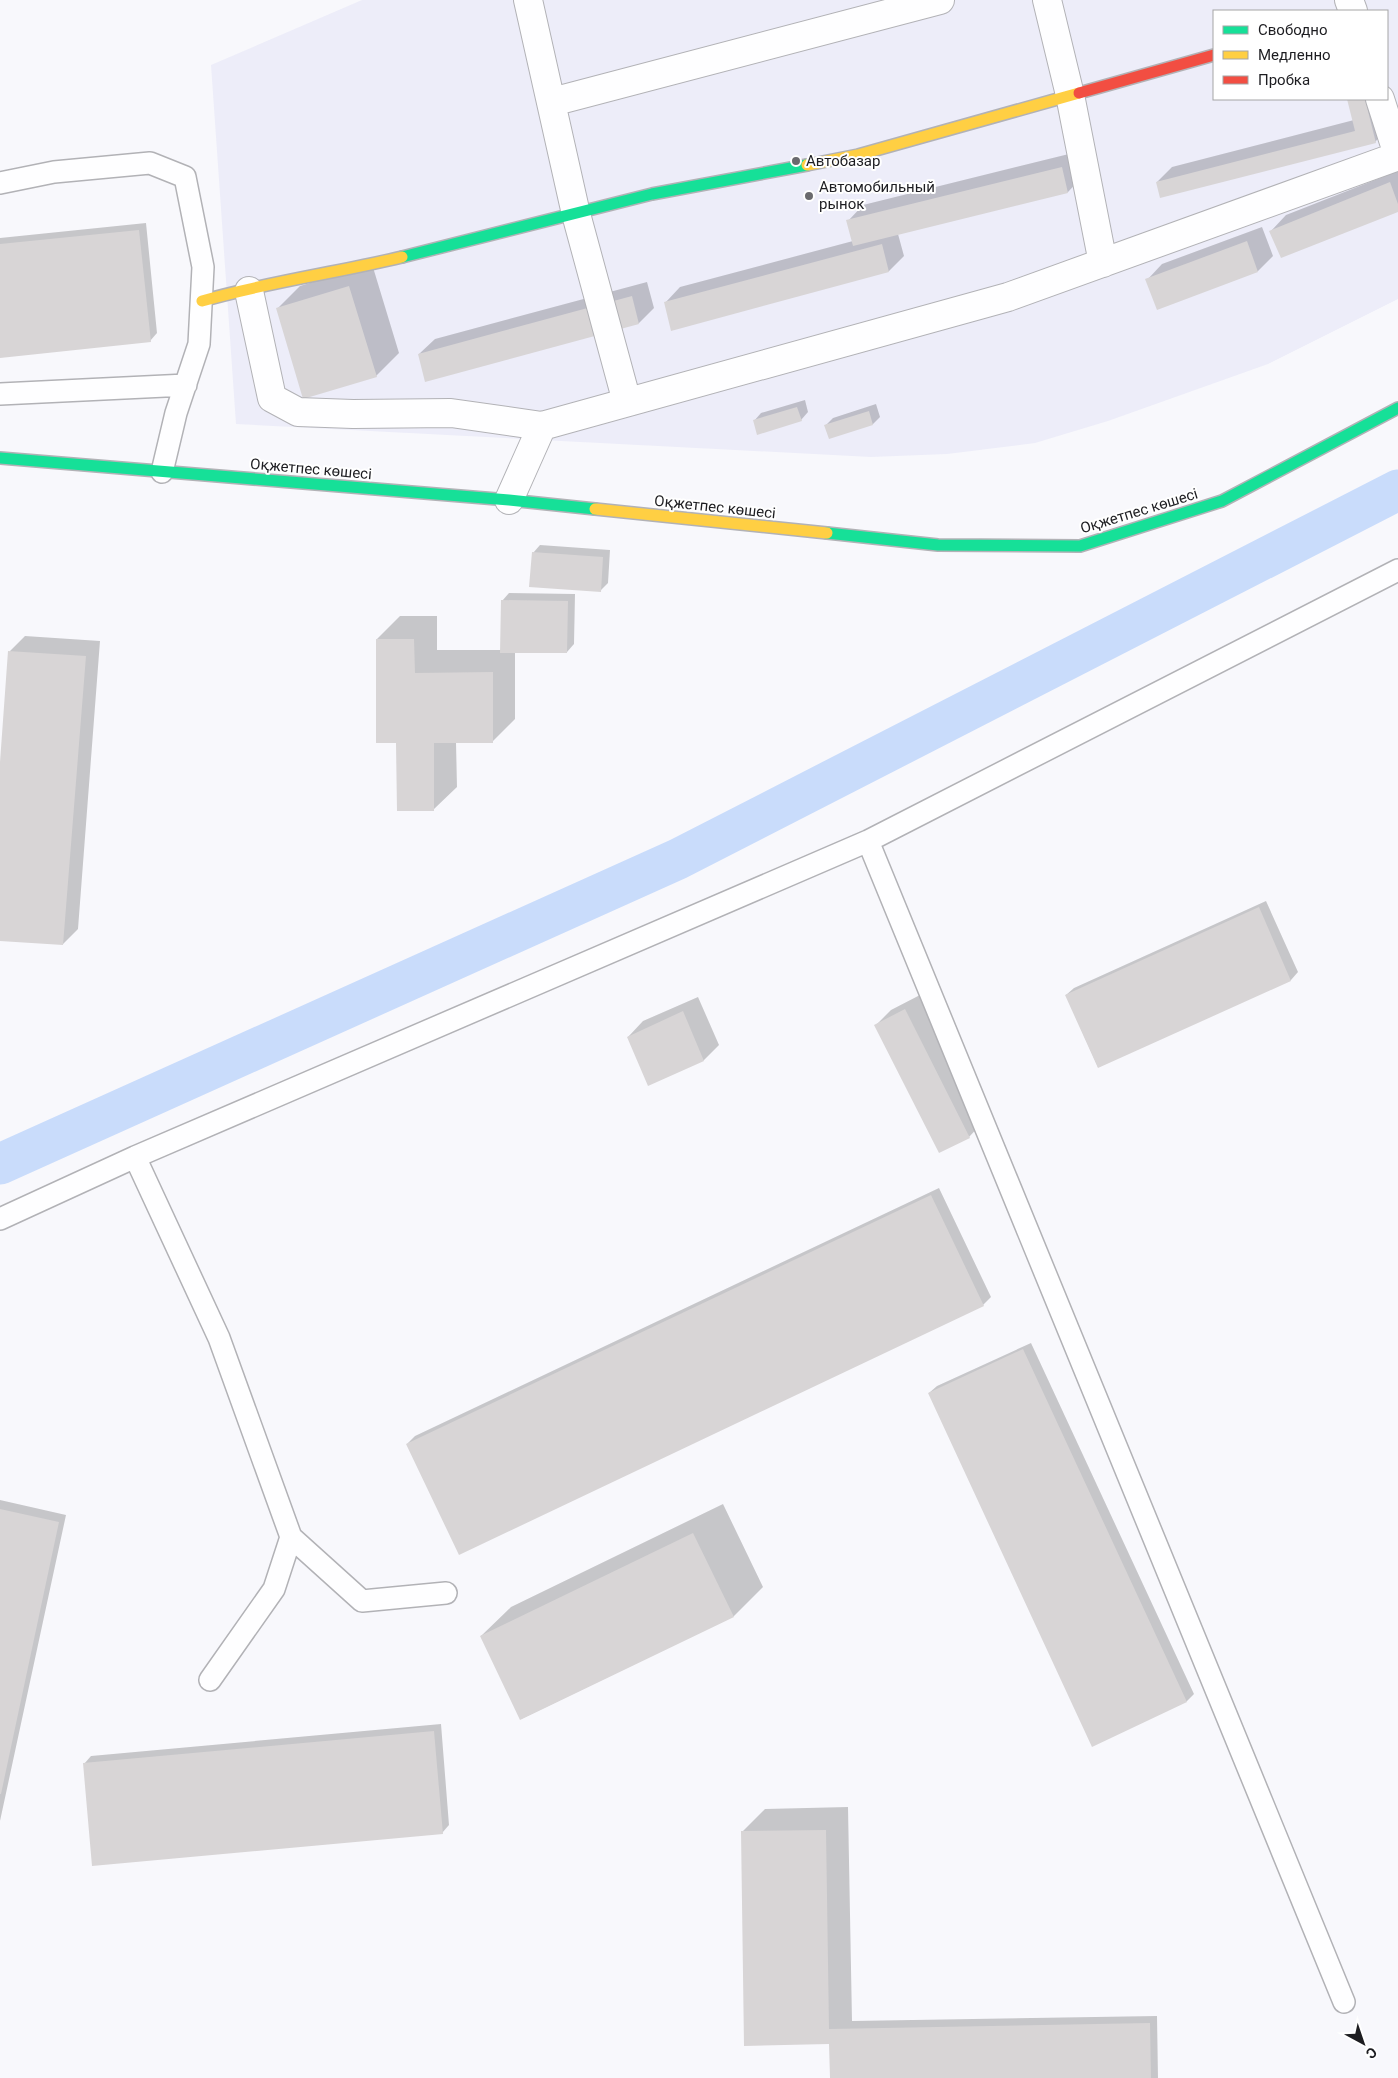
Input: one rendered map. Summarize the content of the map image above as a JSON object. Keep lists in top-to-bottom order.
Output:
{
  "streets": {
    "street": ["Оқжетпес көшесі"]
  },
  "places": ["Автобазар", "Автомобильный рынок"],
  "legend": ["Свободно", "Медленно", "Пробка"],
  "north": "bottom right"
}
